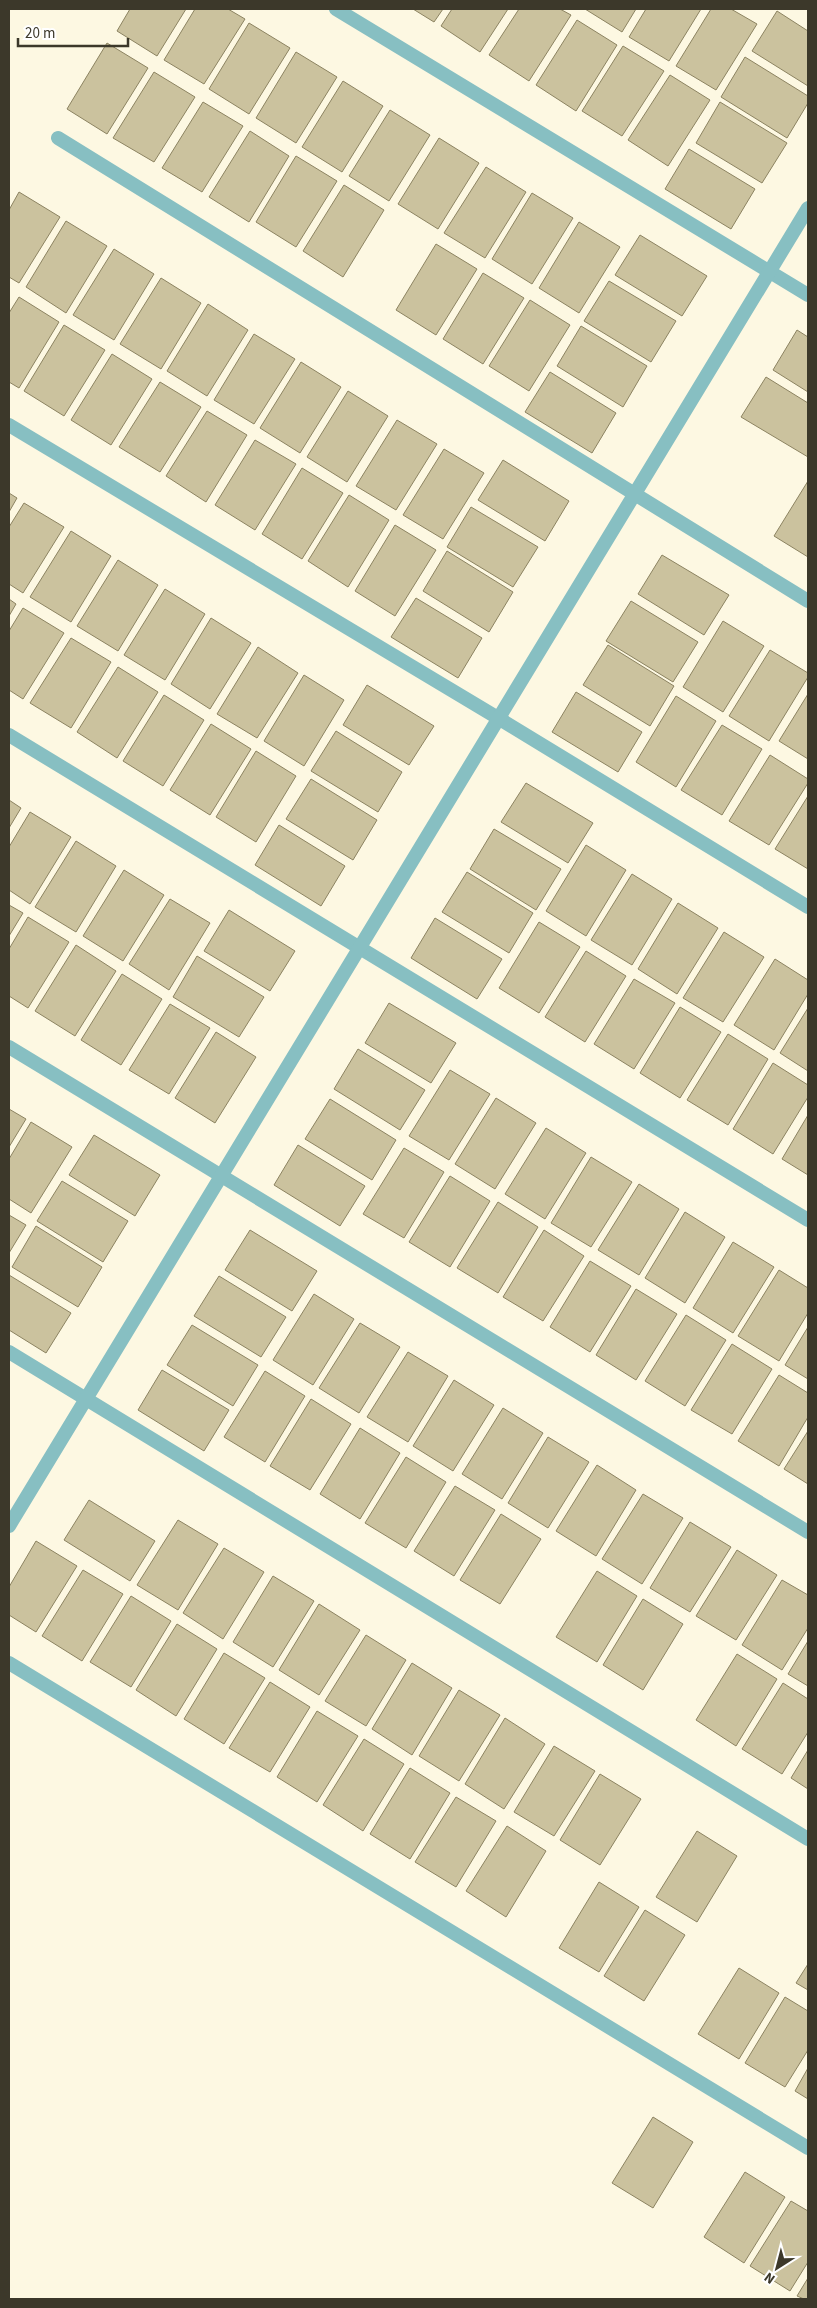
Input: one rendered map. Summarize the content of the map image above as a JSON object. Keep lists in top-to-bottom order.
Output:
{
  "scale_bar": "20 m",
  "north": "bottom left"
}
